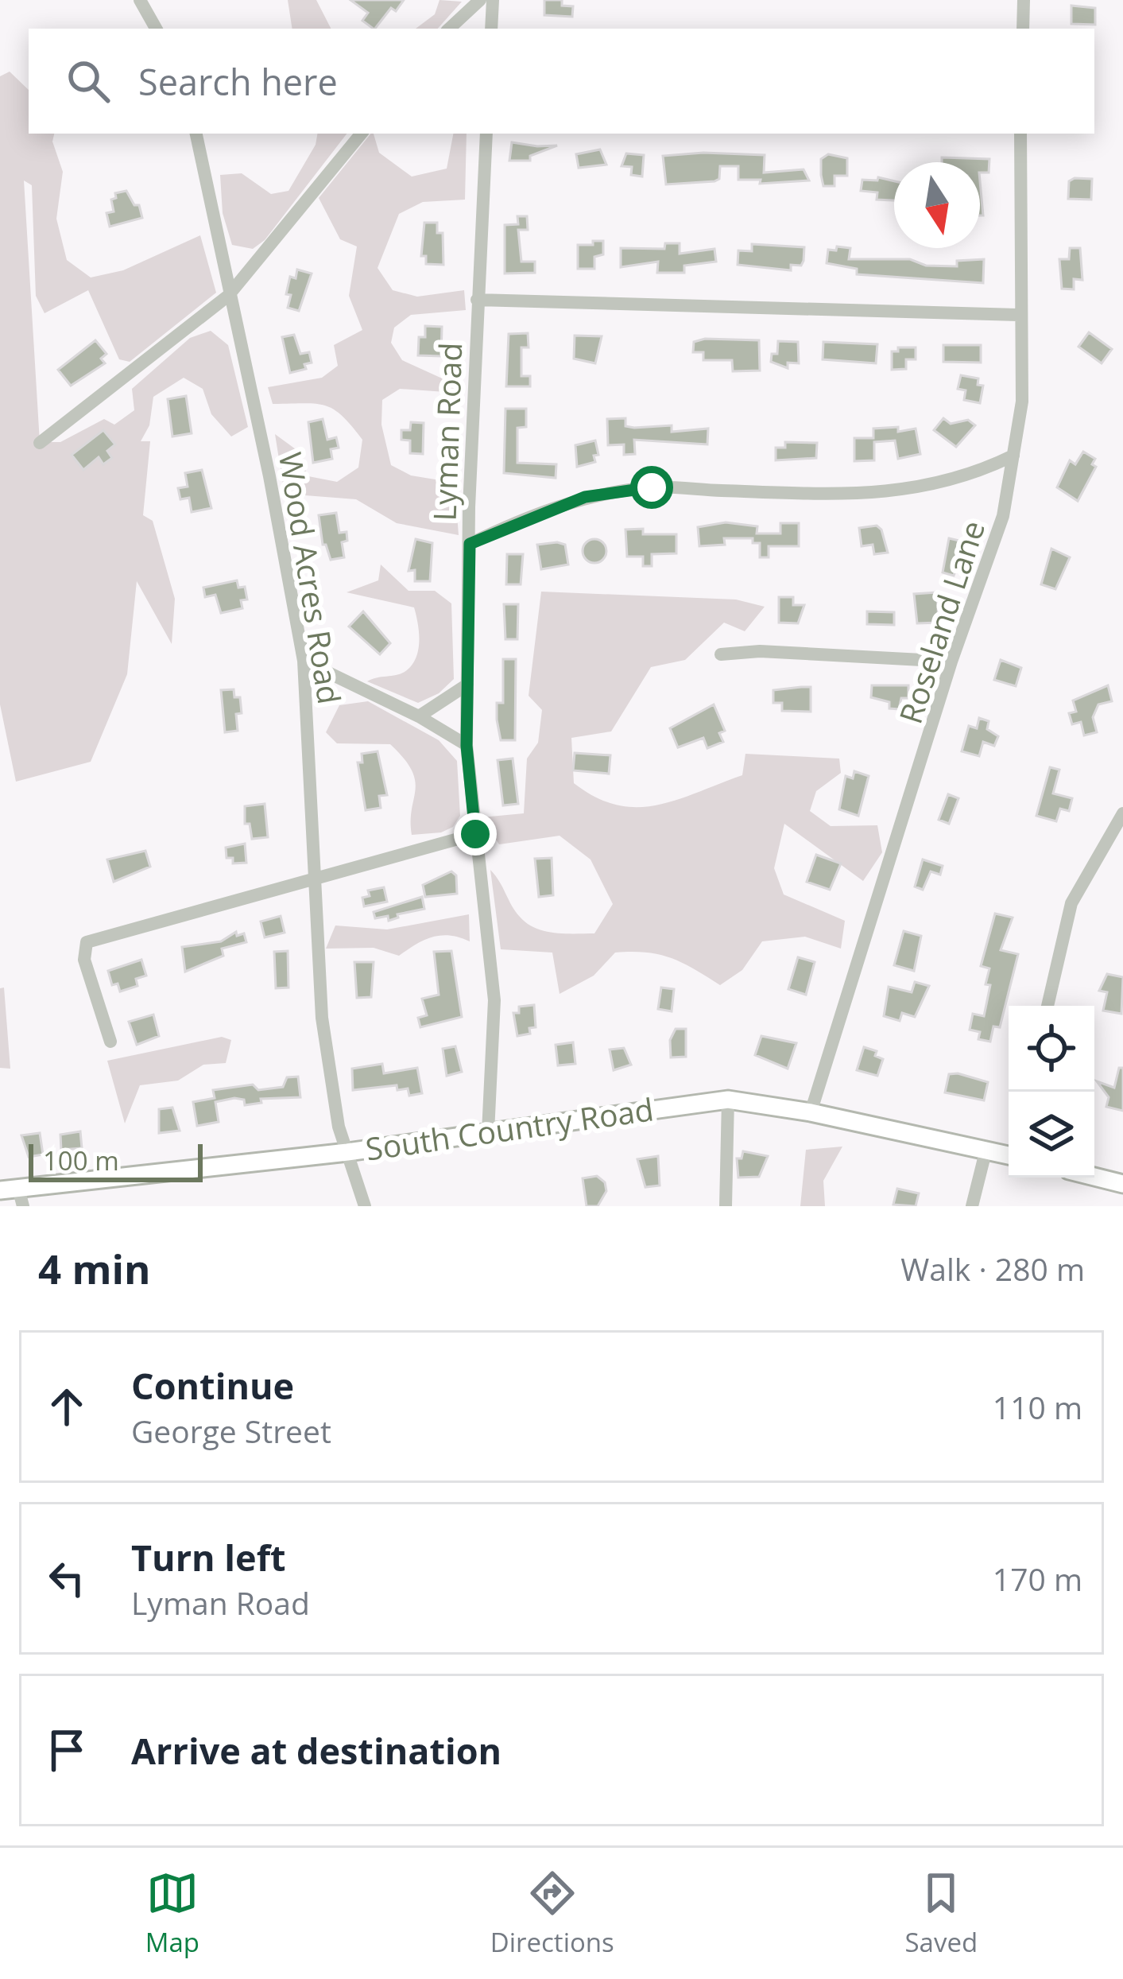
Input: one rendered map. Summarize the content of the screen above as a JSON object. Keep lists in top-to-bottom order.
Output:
{
  "streets": {
    "main road": ["South Country Road"],
    "street": ["Lyman Road", "Wood Acres Road", "Roseland Lane"]
  },
  "crossings": [
    ["Lyman Road", "South Country Road"],
    ["Wood Acres Road", "South Country Road"],
    ["Roseland Lane", "South Country Road"]
  ],
  "scale_bar": "100 m",
  "north": "bottom",
  "page": {
    "search": "Search here",
    "scale": "100 m",
    "heading": ["4 min", "Walk · 280 m"],
    "list": [
      ["Continue", "George Street", "110 m"],
      ["Turn left", "Lyman Road", "170 m"],
      "Arrive at destination"
    ],
    "nav": ["Map", "Directions", "Saved"]
  }
}
